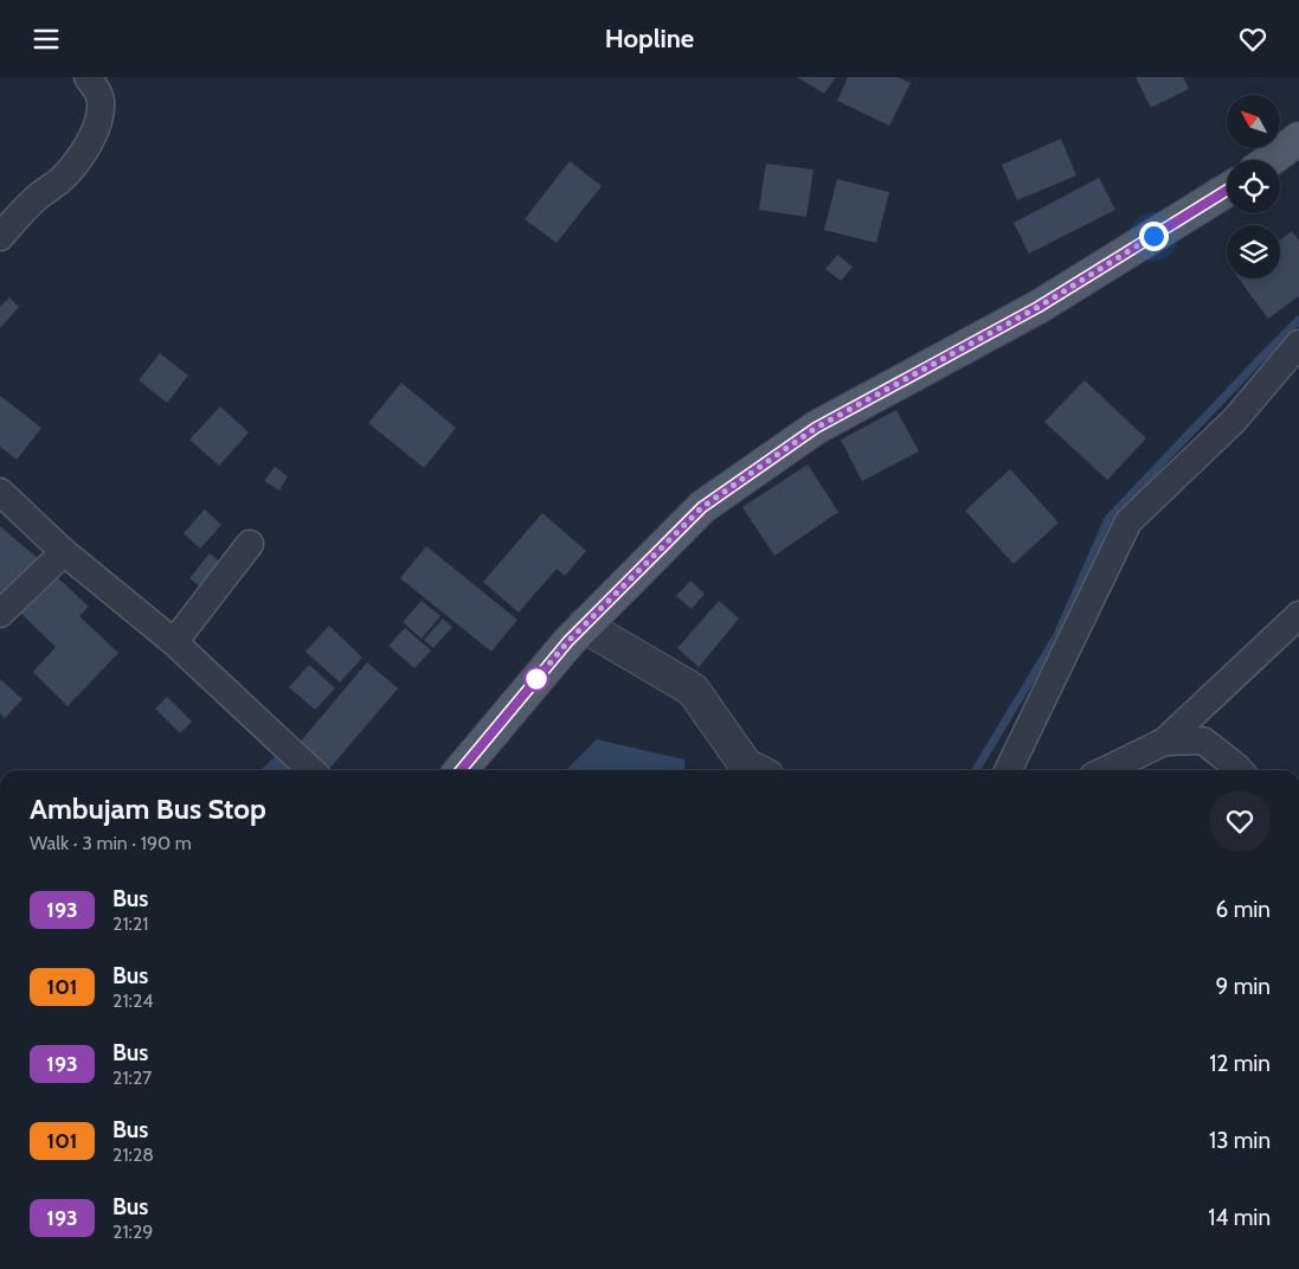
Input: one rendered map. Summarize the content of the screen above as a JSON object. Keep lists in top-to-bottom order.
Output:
{
  "lines": ["bus line 193"],
  "north": "top left",
  "page": {
    "header": "Hopline",
    "heading": ["Ambujam Bus Stop", "Walk · 3 min · 190 m"],
    "list": [
      {
        "mark": "193",
        "name": "Bus",
        "note": "21:21",
        "value": "6 min"
      },
      {
        "mark": "101",
        "name": "Bus",
        "note": "21:24",
        "value": "9 min"
      },
      {
        "mark": "193",
        "name": "Bus",
        "note": "21:27",
        "value": "12 min"
      },
      {
        "mark": "101",
        "name": "Bus",
        "note": "21:28",
        "value": "13 min"
      },
      {
        "mark": "193",
        "name": "Bus",
        "note": "21:29",
        "value": "14 min"
      }
    ]
  }
}
